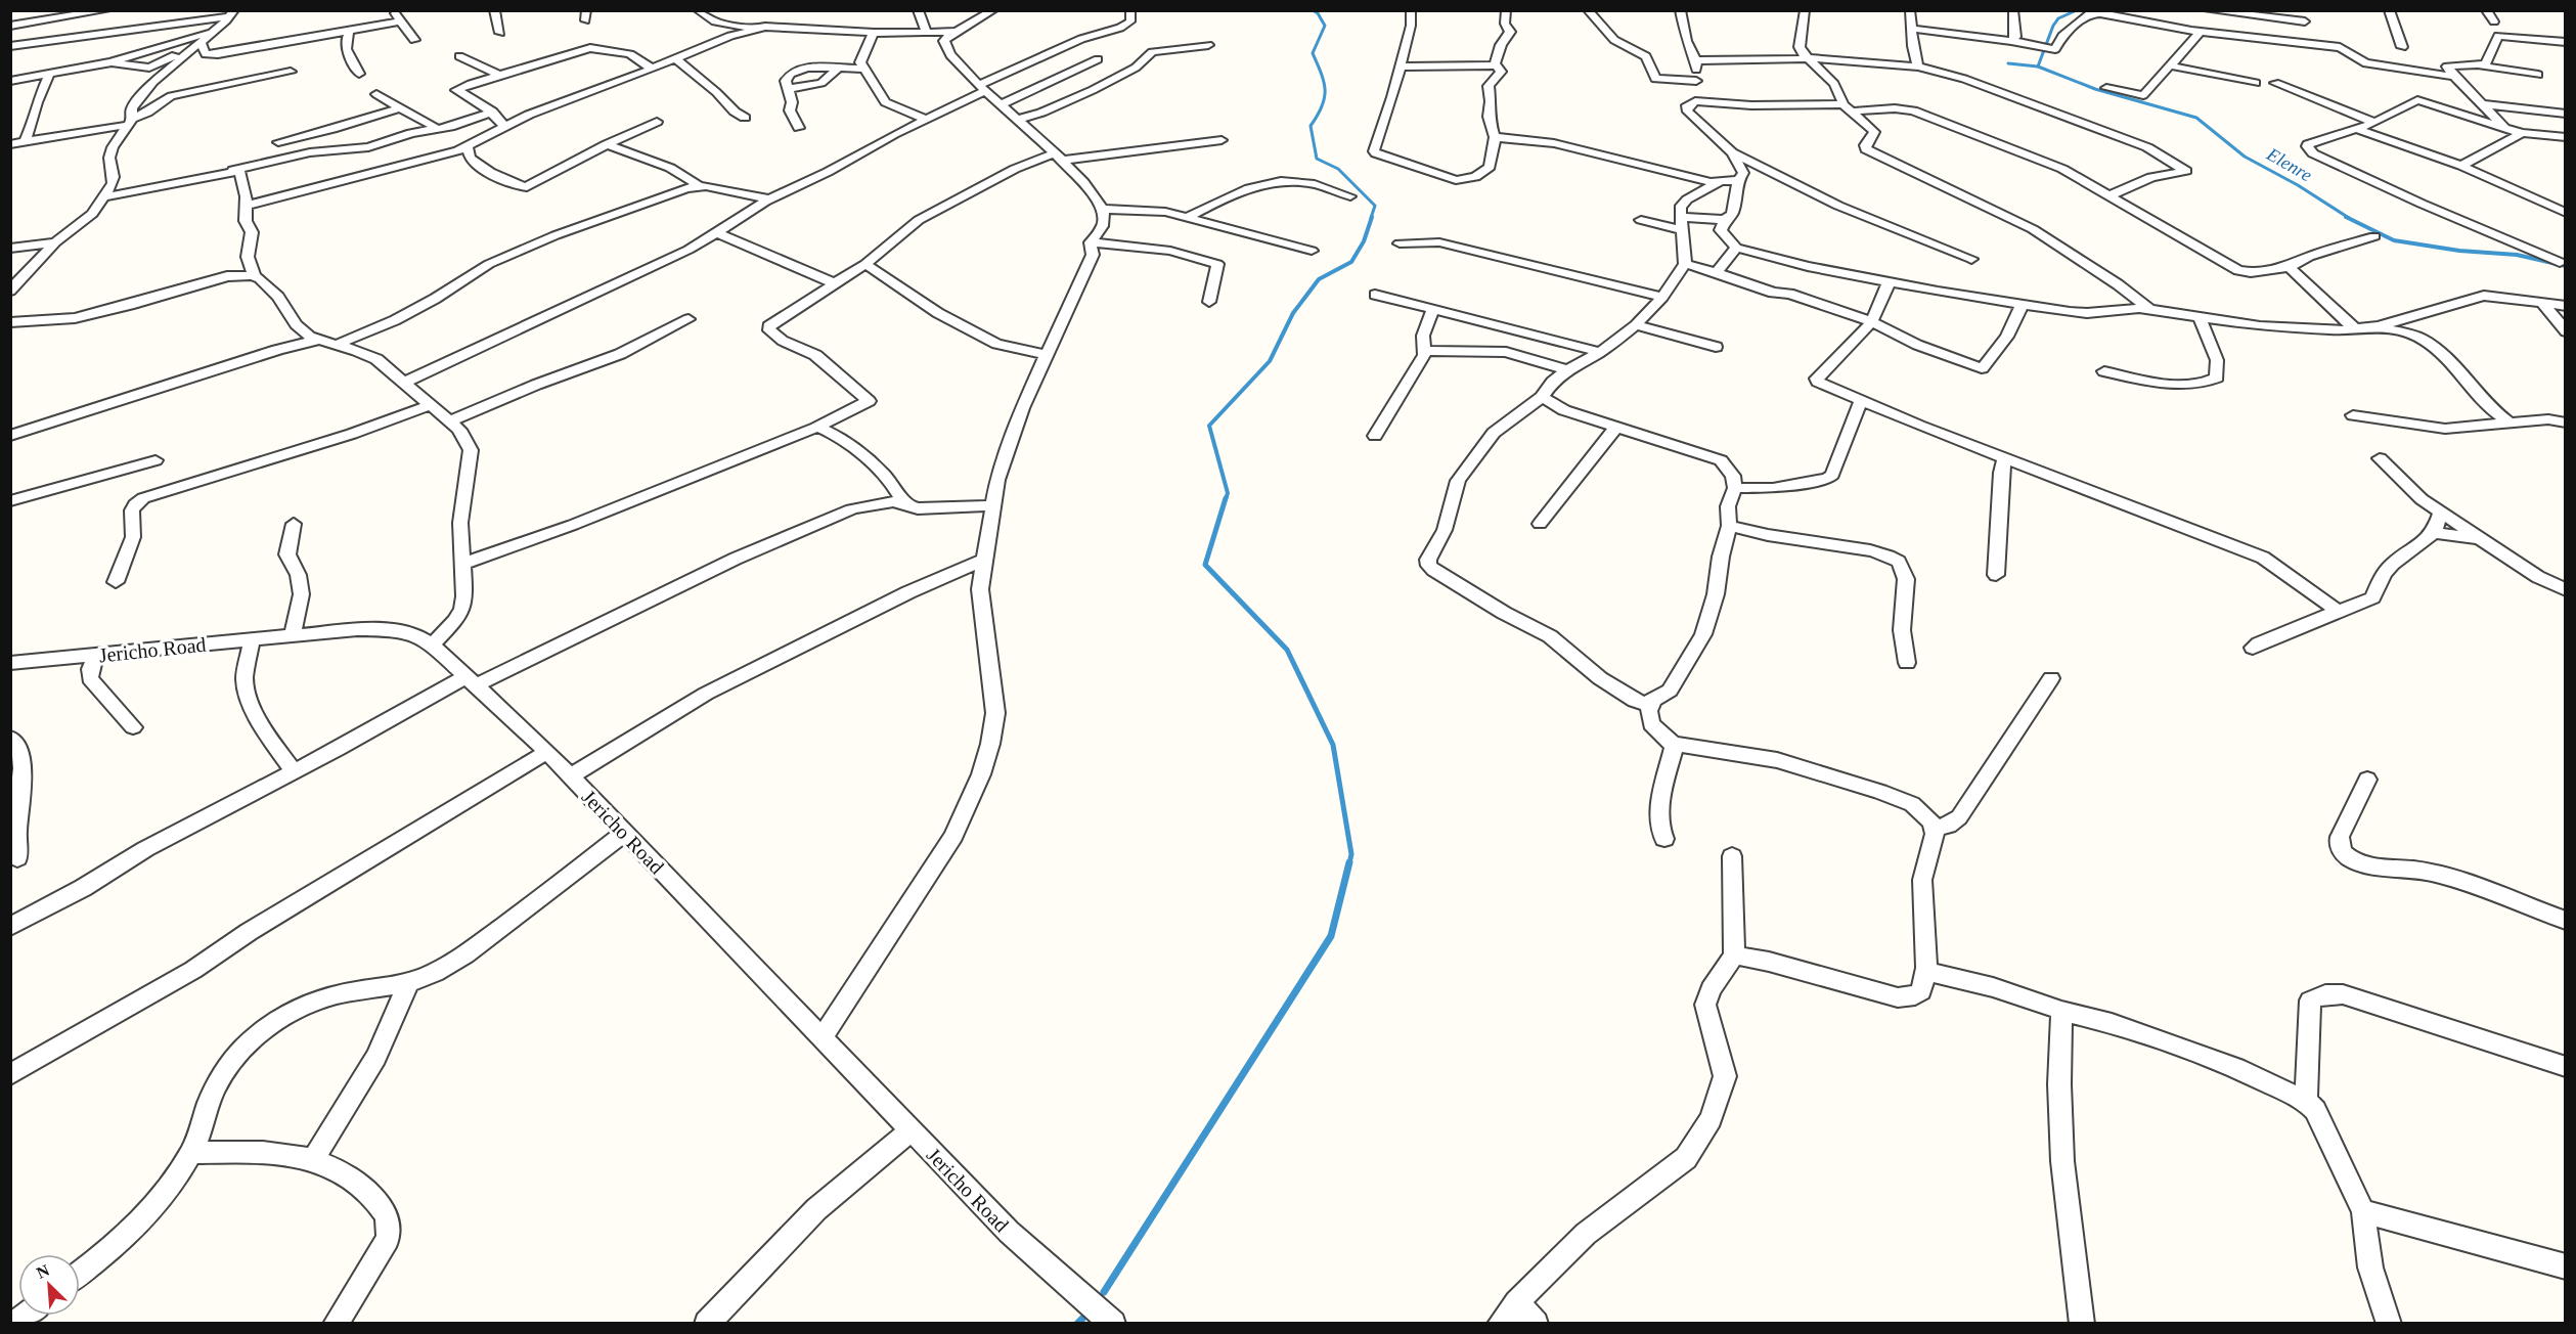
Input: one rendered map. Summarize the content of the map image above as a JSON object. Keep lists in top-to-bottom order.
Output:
{
  "streets": {
    "street": ["Jericho Road"]
  },
  "water": ["Elenre"],
  "north": "top left"
}
